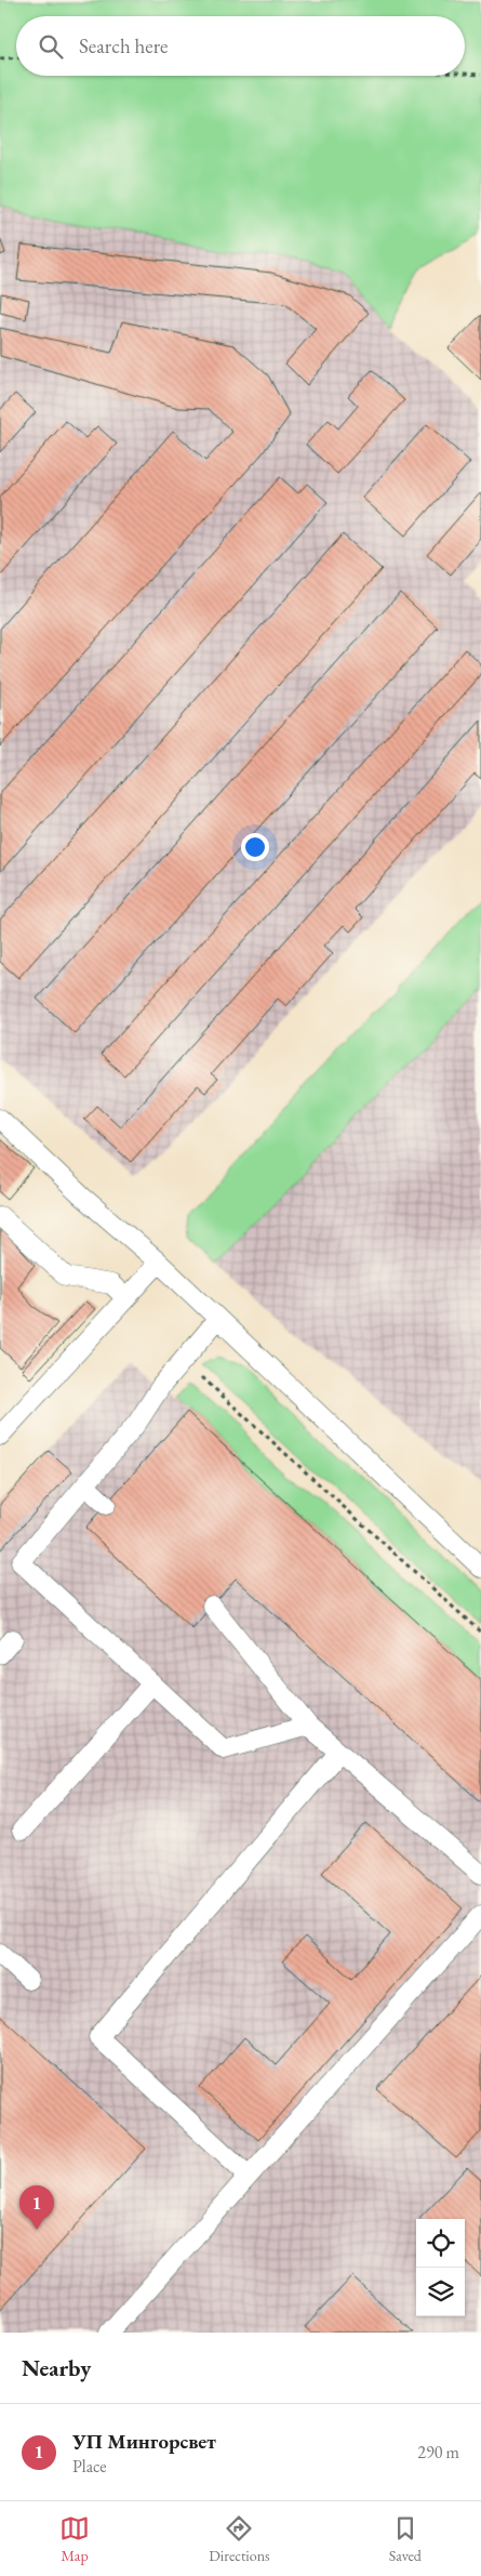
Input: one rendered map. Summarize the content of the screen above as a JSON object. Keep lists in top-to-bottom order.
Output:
{
  "page": {
    "search": "Search here",
    "pins": "1",
    "heading": "Nearby",
    "list": [
      {
        "mark": "1",
        "name": "УП Мингорсвет",
        "note": "Place",
        "value": "290 m"
      }
    ],
    "nav": ["Map", "Directions", "Saved"]
  }
}
